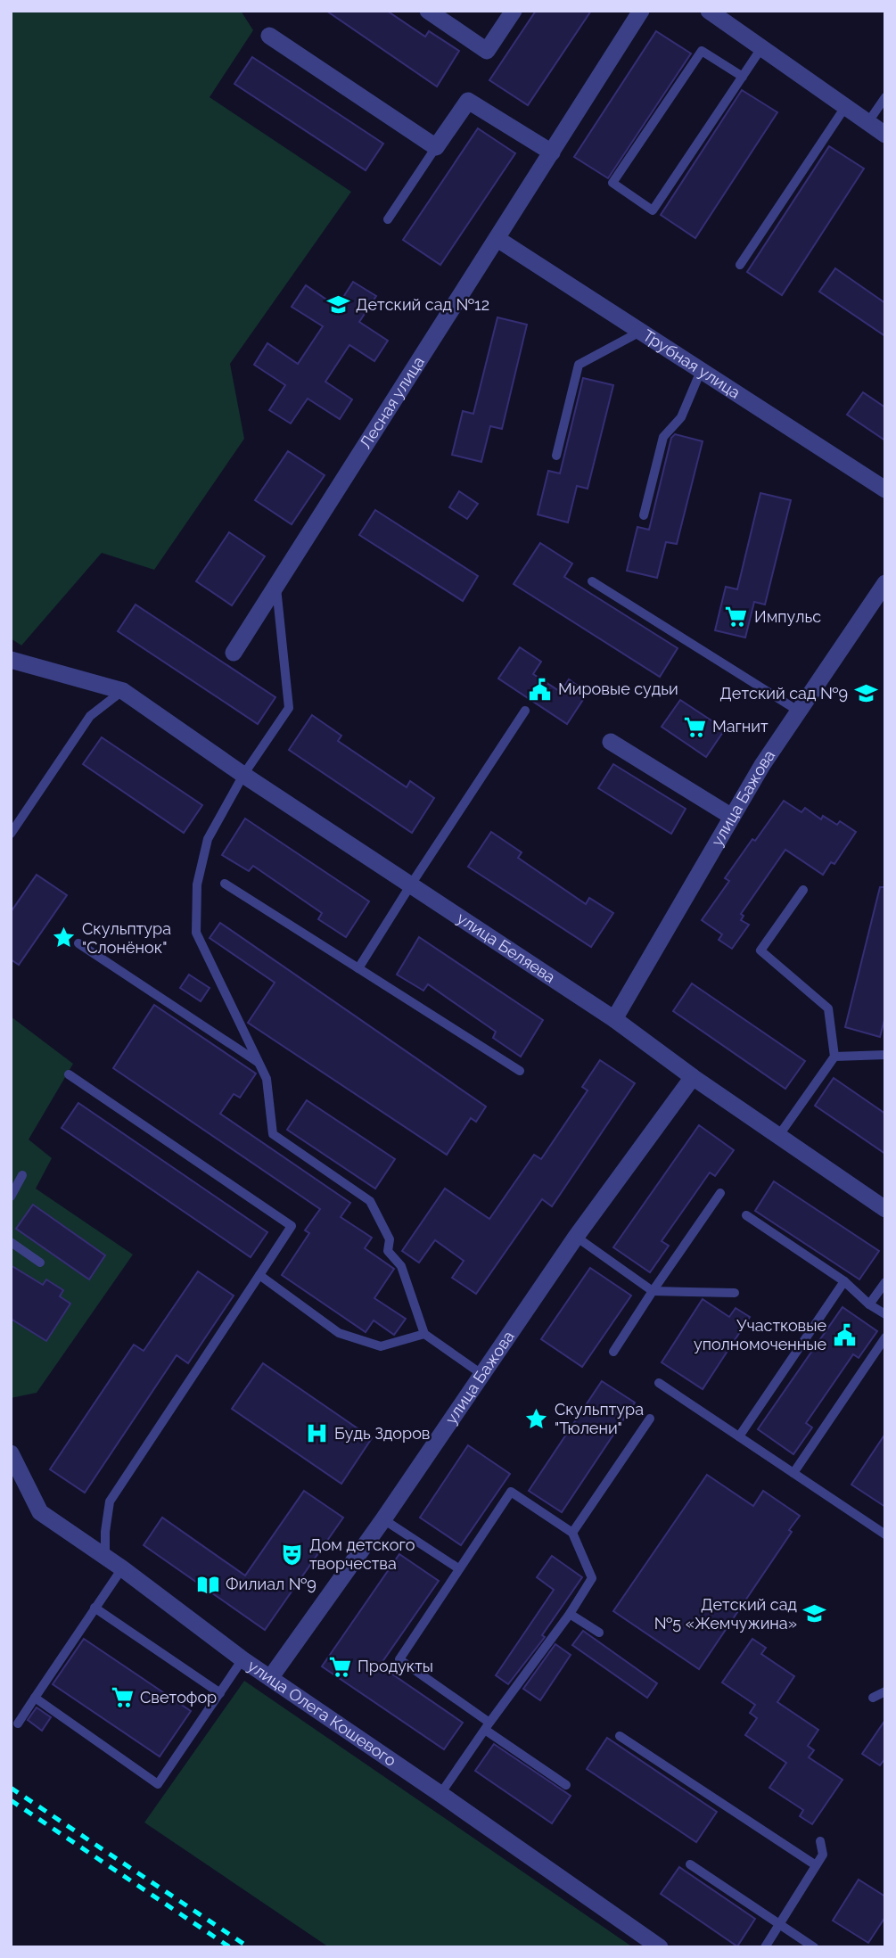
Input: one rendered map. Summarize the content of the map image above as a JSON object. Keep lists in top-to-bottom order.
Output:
{
  "streets": {
    "street": [
      "Трубная улица",
      "Лесная улица",
      "улица Бажова",
      "улица Беляева",
      "улица Олега Кошевого"
    ]
  },
  "crossings": [
    ["Трубная улица", "Лесная улица"],
    ["улица Бажова", "улица Беляева"],
    ["улица Бажова", "улица Олега Кошевого"]
  ],
  "places": {
    "school or university": ["Детский сад №12", "Детский сад №9", "Детский сад №5 «Жемчужина»"],
    "supermarket": [
      "Импульс",
      "Магнит",
      "Продукты",
      "Светофор"
    ],
    "public building": ["Мировые судьи", "Участковые уполномоченные"],
    "place": ["Скульптура \"Слонёнок\"", "Скульптура \"Тюлени\""],
    "hospital": ["Будь Здоров"],
    "theatre": ["Дом детского творчества"],
    "library": ["Филиал №9"]
  }
}
